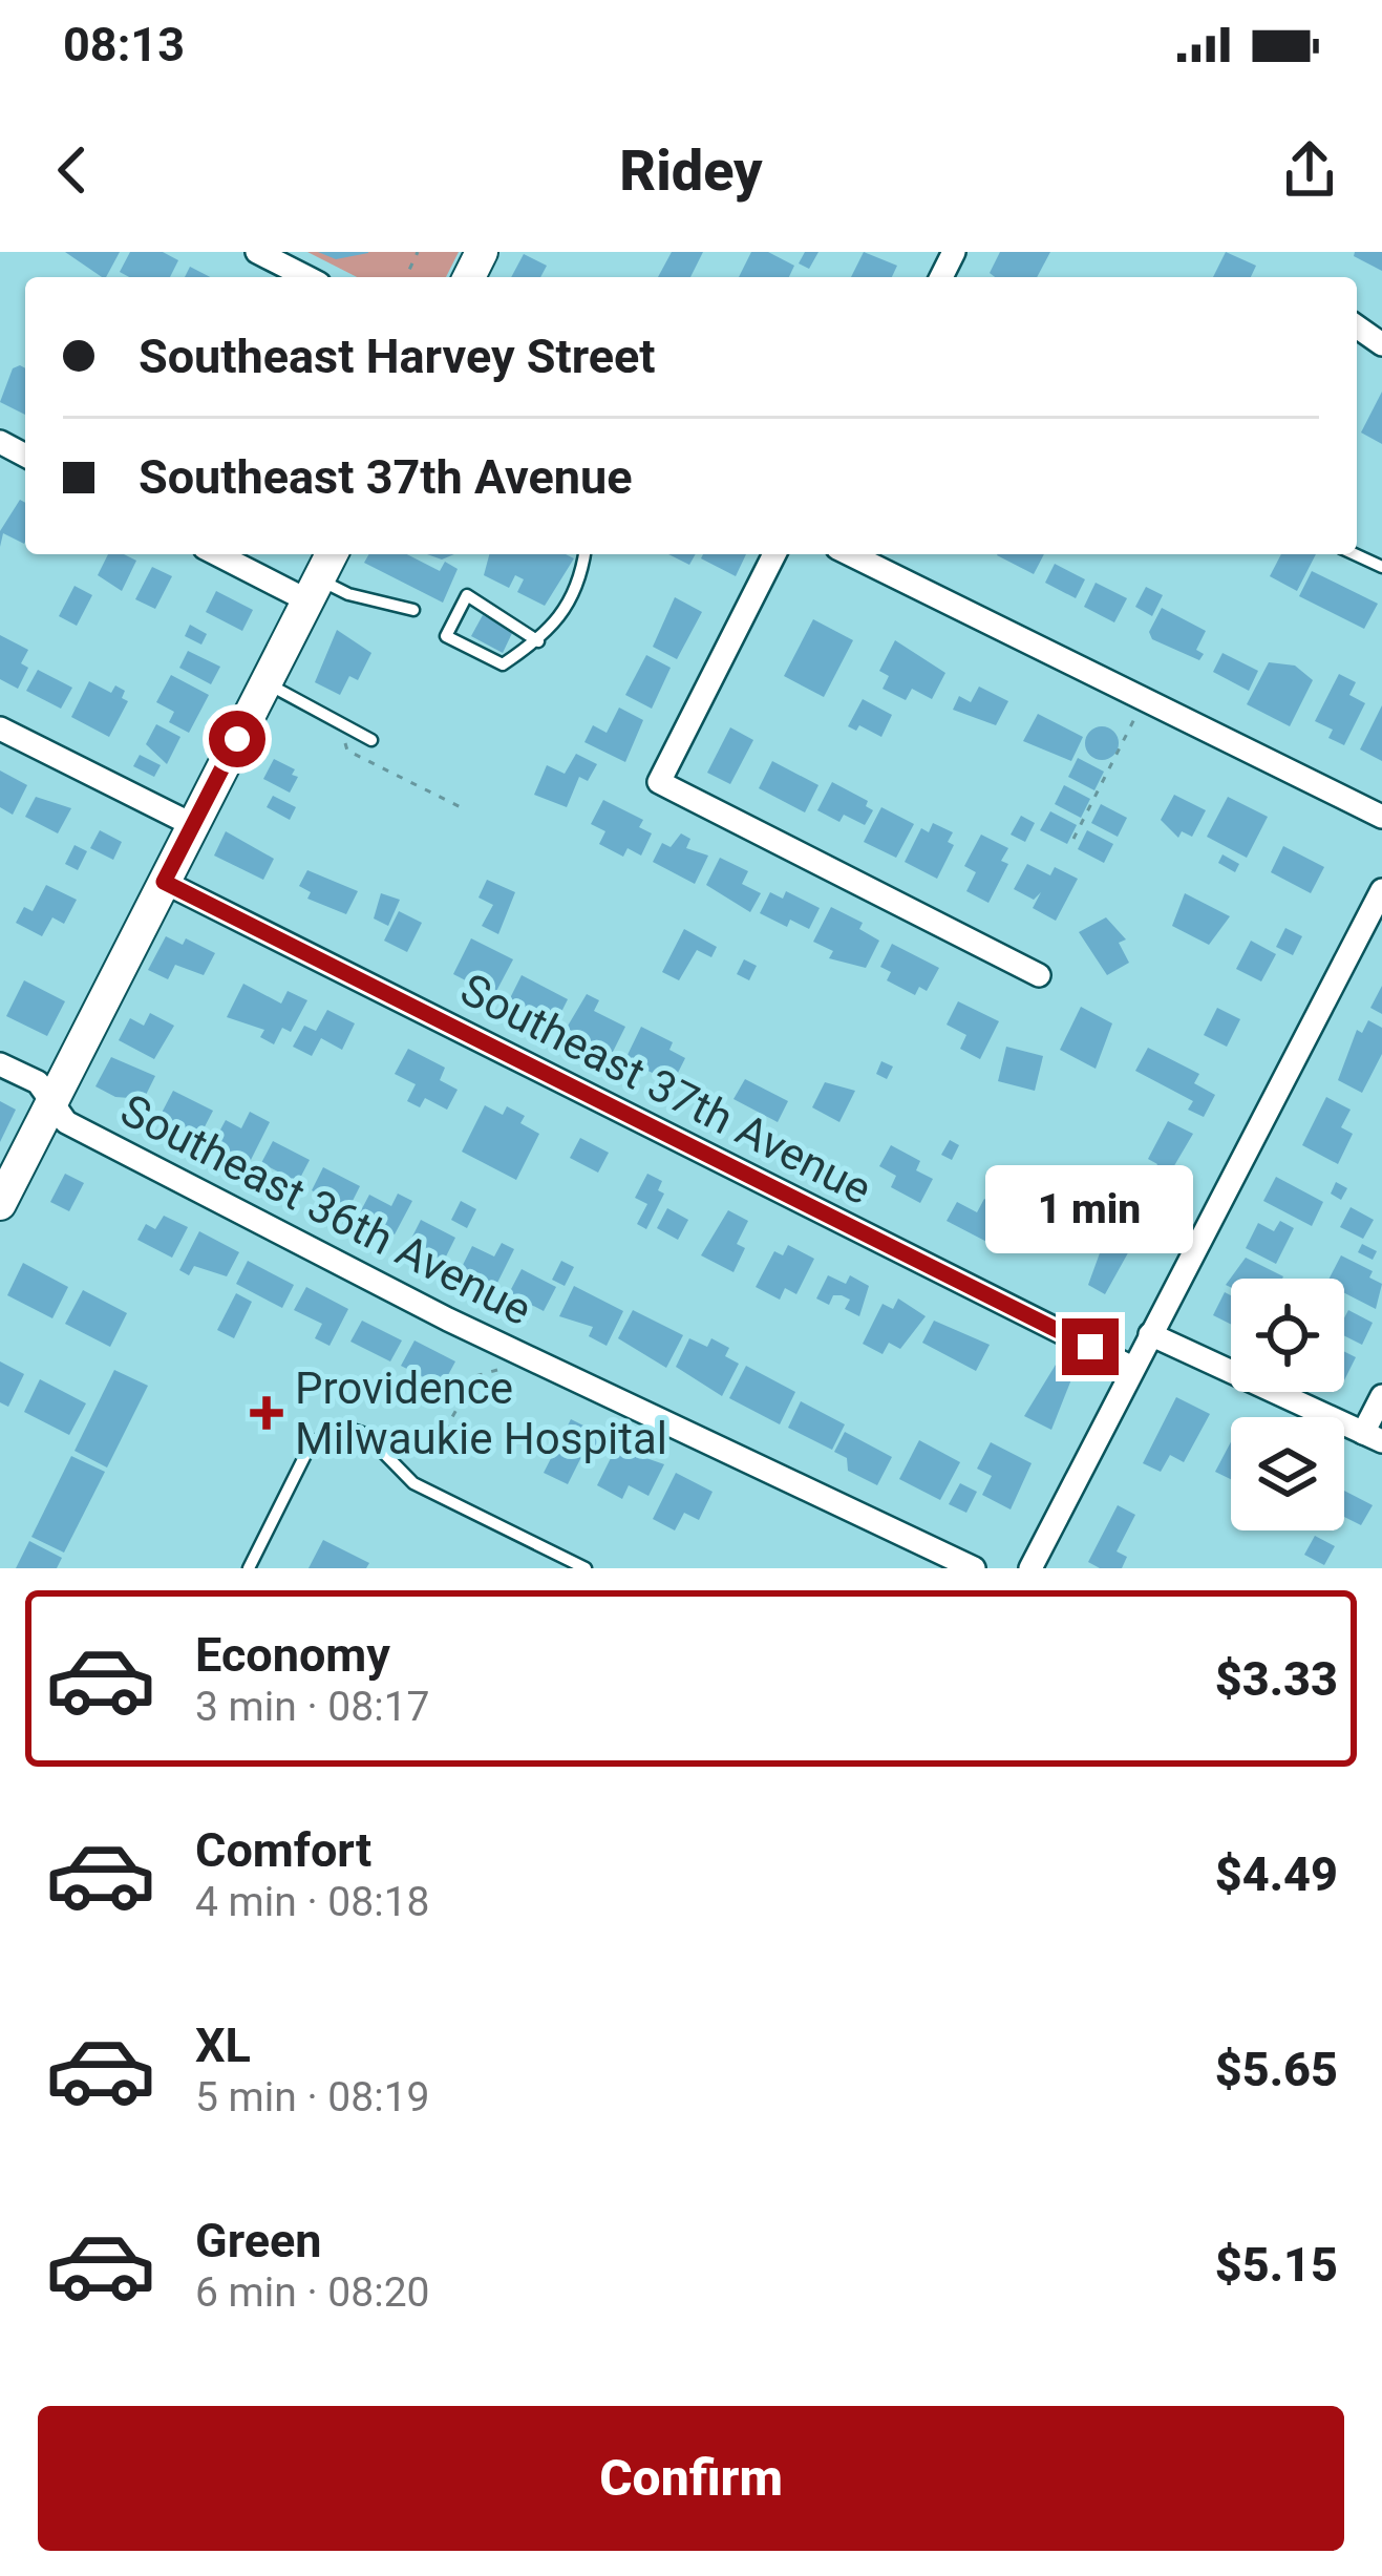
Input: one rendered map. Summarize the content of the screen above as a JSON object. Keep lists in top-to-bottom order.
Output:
{
  "streets": {
    "street": ["Southeast 37th Avenue", "Southeast 36th Avenue"]
  },
  "places": {
    "health": ["Providence Milwaukie Hospital"]
  },
  "page": {
    "status": "08:13",
    "header": "Ridey",
    "banner": ["Southeast Harvey Street", "Southeast 37th Avenue"],
    "bubble": "1 min",
    "list": [
      {
        "name": "Economy",
        "note": "3 min · 08:17",
        "value": "$3.33"
      },
      {
        "name": "Comfort",
        "note": "4 min · 08:18",
        "value": "$4.49"
      },
      {
        "name": "XL",
        "note": "5 min · 08:19",
        "value": "$5.65"
      },
      {
        "name": "Green",
        "note": "6 min · 08:20",
        "value": "$5.15"
      }
    ],
    "buttons": "Confirm"
  }
}
